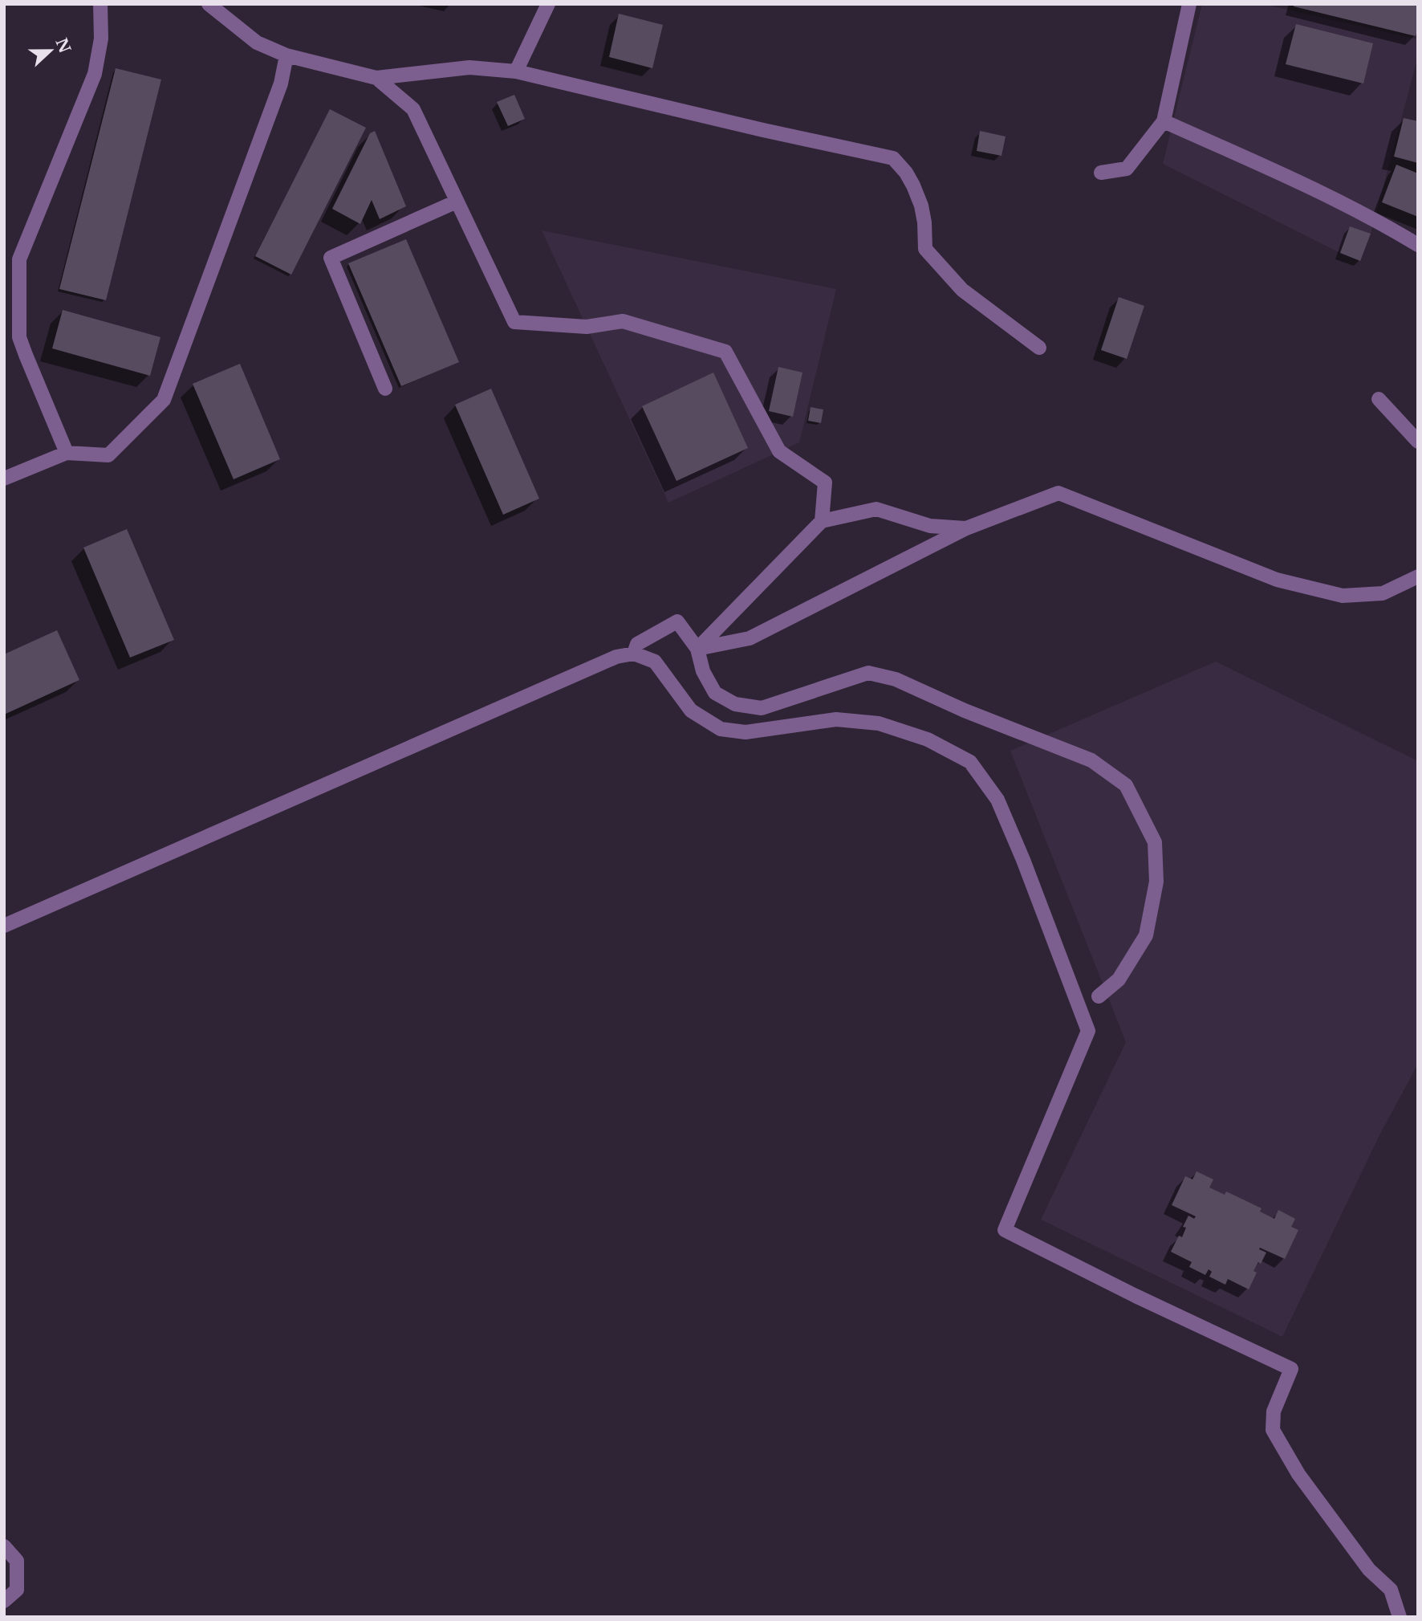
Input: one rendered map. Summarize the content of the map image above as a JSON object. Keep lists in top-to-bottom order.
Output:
{
  "north": "right"
}
